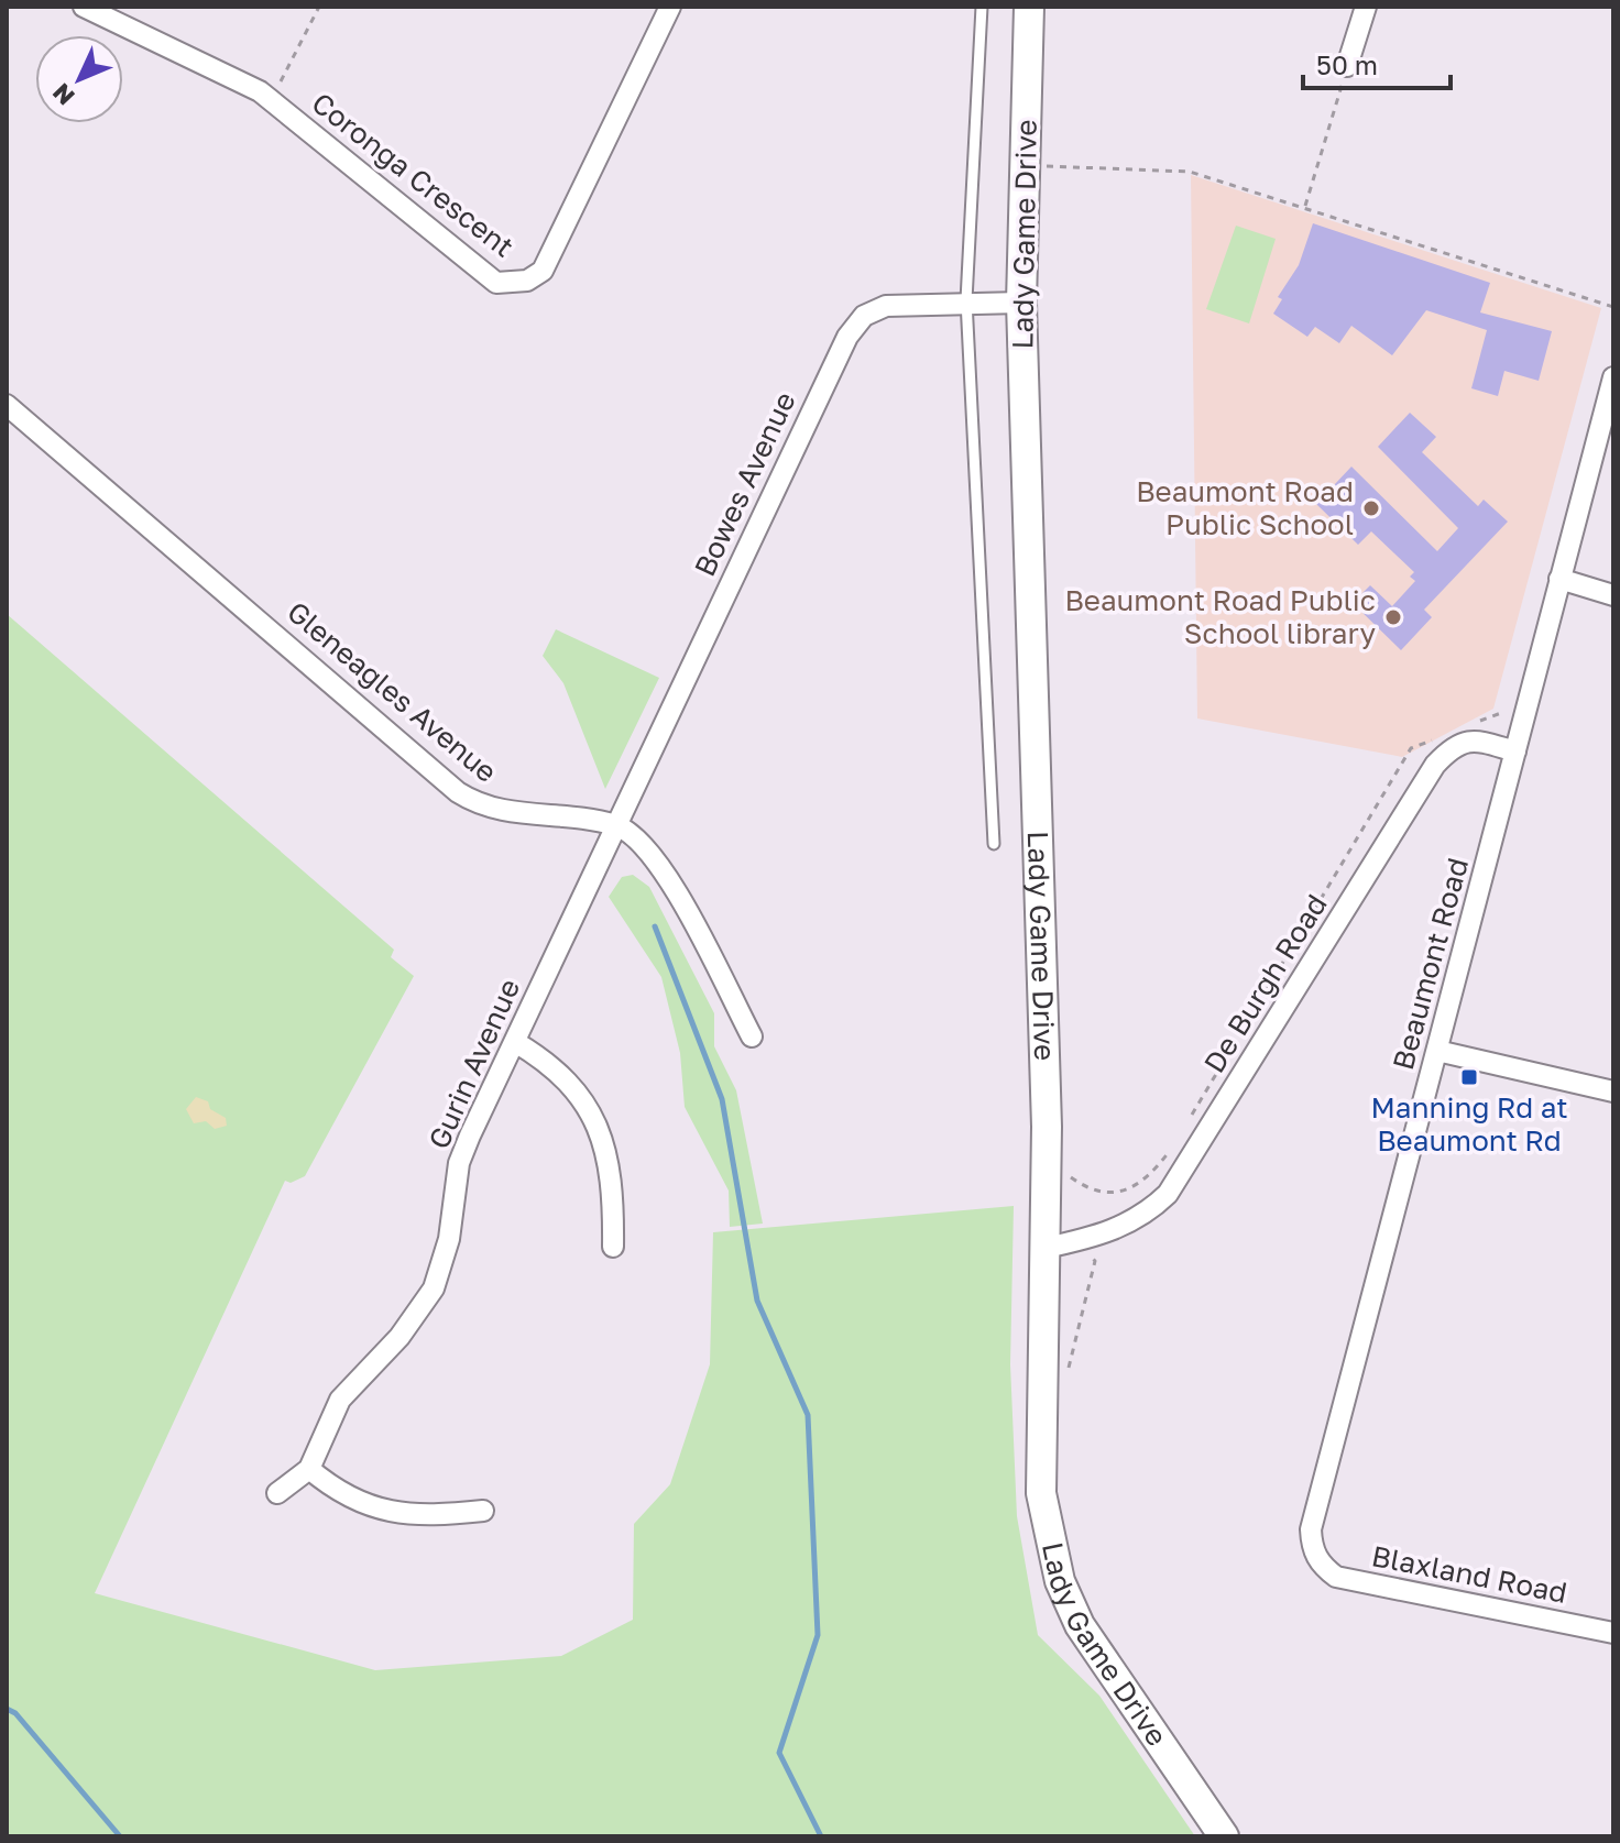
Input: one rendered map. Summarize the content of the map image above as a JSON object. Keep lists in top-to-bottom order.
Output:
{
  "streets": {
    "main road": ["Lady Game Drive"],
    "street": [
      "Coronga Crescent",
      "Bowes Avenue",
      "Gleneagles Avenue",
      "Beaumont Road",
      "De Burgh Road",
      "Gurin Avenue",
      "Blaxland Road"
    ]
  },
  "crossings": [
    ["Lady Game Drive", "Bowes Avenue"],
    ["Lady Game Drive", "De Burgh Road"],
    ["Bowes Avenue", "Gleneagles Avenue"],
    ["Bowes Avenue", "Gurin Avenue"],
    ["Gleneagles Avenue", "Gurin Avenue"],
    ["Beaumont Road", "De Burgh Road"],
    ["Beaumont Road", "Blaxland Road"]
  ],
  "places": {
    "other": ["Beaumont Road Public School", "Beaumont Road Public School library"],
    "transit": ["Manning Rd at Beaumont Rd"]
  },
  "scale_bar": "50 m",
  "north": "bottom left"
}
